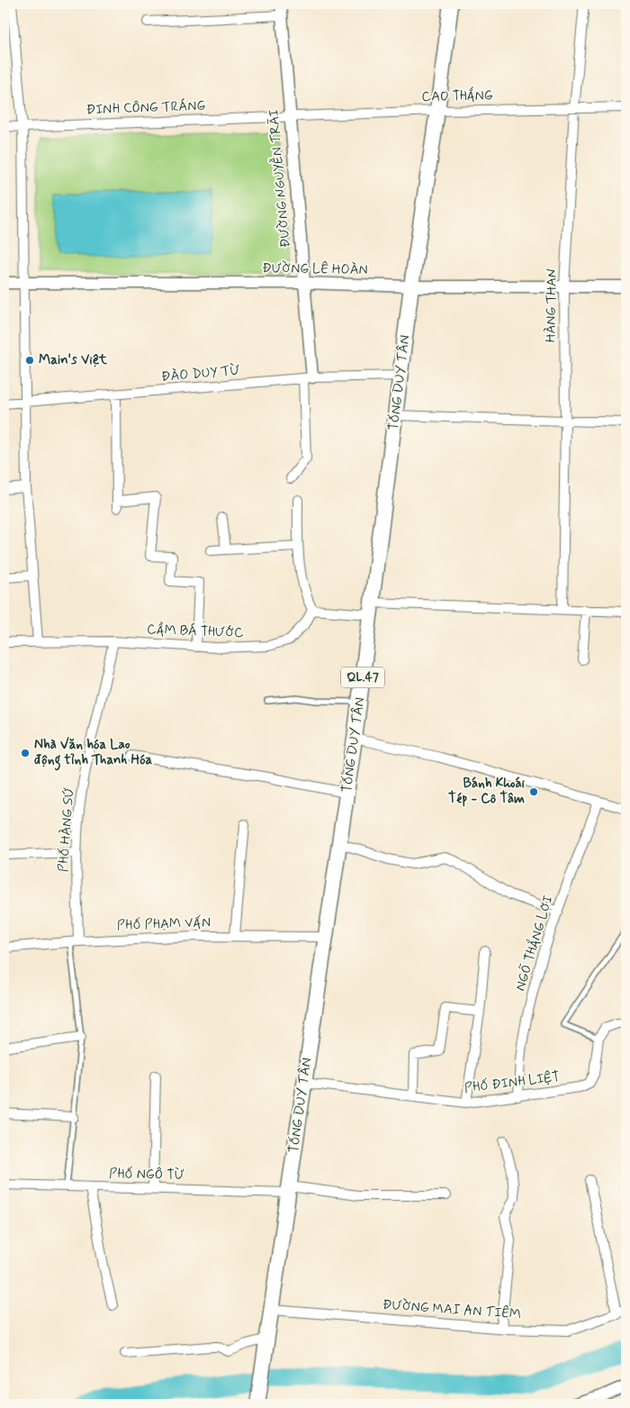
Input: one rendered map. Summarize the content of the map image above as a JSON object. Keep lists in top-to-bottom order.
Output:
{
  "streets": {
    "highway": ["TỐNG DUY TÂN", "QL.47"],
    "street": [
      "CAO THẮNG",
      "ĐINH CÔNG TRÁNG",
      "ĐƯỜNG NGUYỄN TRÃI",
      "ĐƯỜNG LÊ HOÀN",
      "HÀNG THAN",
      "ĐÀO DUY TỪ",
      "CẦM BÁ THƯỚC",
      "PHỐ HÀNG SỨ",
      "PHỐ PHẠM VẤN",
      "NGÕ THẮNG LỢI",
      "PHỐ ĐINH LIỆT",
      "PHỐ NGÔ TỪ",
      "ĐƯỜNG MAI AN TIÊM"
    ]
  },
  "crossings": [
    ["CAO THẮNG", "ĐINH CÔNG TRÁNG"],
    ["CAO THẮNG", "ĐƯỜNG NGUYỄN TRÃI"],
    ["CAO THẮNG", "HÀNG THAN"],
    ["CAO THẮNG", "TỐNG DUY TÂN"],
    ["ĐINH CÔNG TRÁNG", "ĐƯỜNG NGUYỄN TRÃI"],
    ["ĐƯỜNG NGUYỄN TRÃI", "ĐƯỜNG LÊ HOÀN"],
    ["ĐƯỜNG NGUYỄN TRÃI", "ĐÀO DUY TỪ"],
    ["ĐƯỜNG LÊ HOÀN", "HÀNG THAN"],
    ["ĐƯỜNG LÊ HOÀN", "TỐNG DUY TÂN"],
    ["ĐÀO DUY TỪ", "TỐNG DUY TÂN"],
    ["TỐNG DUY TÂN", "QL.47"],
    ["TỐNG DUY TÂN", "PHỐ PHẠM VẤN"],
    ["TỐNG DUY TÂN", "PHỐ ĐINH LIỆT"],
    ["TỐNG DUY TÂN", "PHỐ NGÔ TỪ"],
    ["TỐNG DUY TÂN", "ĐƯỜNG MAI AN TIÊM"],
    ["CẦM BÁ THƯỚC", "PHỐ HÀNG SỨ"],
    ["PHỐ HÀNG SỨ", "PHỐ PHẠM VẤN"],
    ["NGÕ THẮNG LỢI", "PHỐ ĐINH LIỆT"]
  ],
  "places": ["Main's Việt", "Nhà Văn hóa Lao động tỉnh Thanh Hóa", "Bánh Khoái Tép - Cô Tâm"]
}
